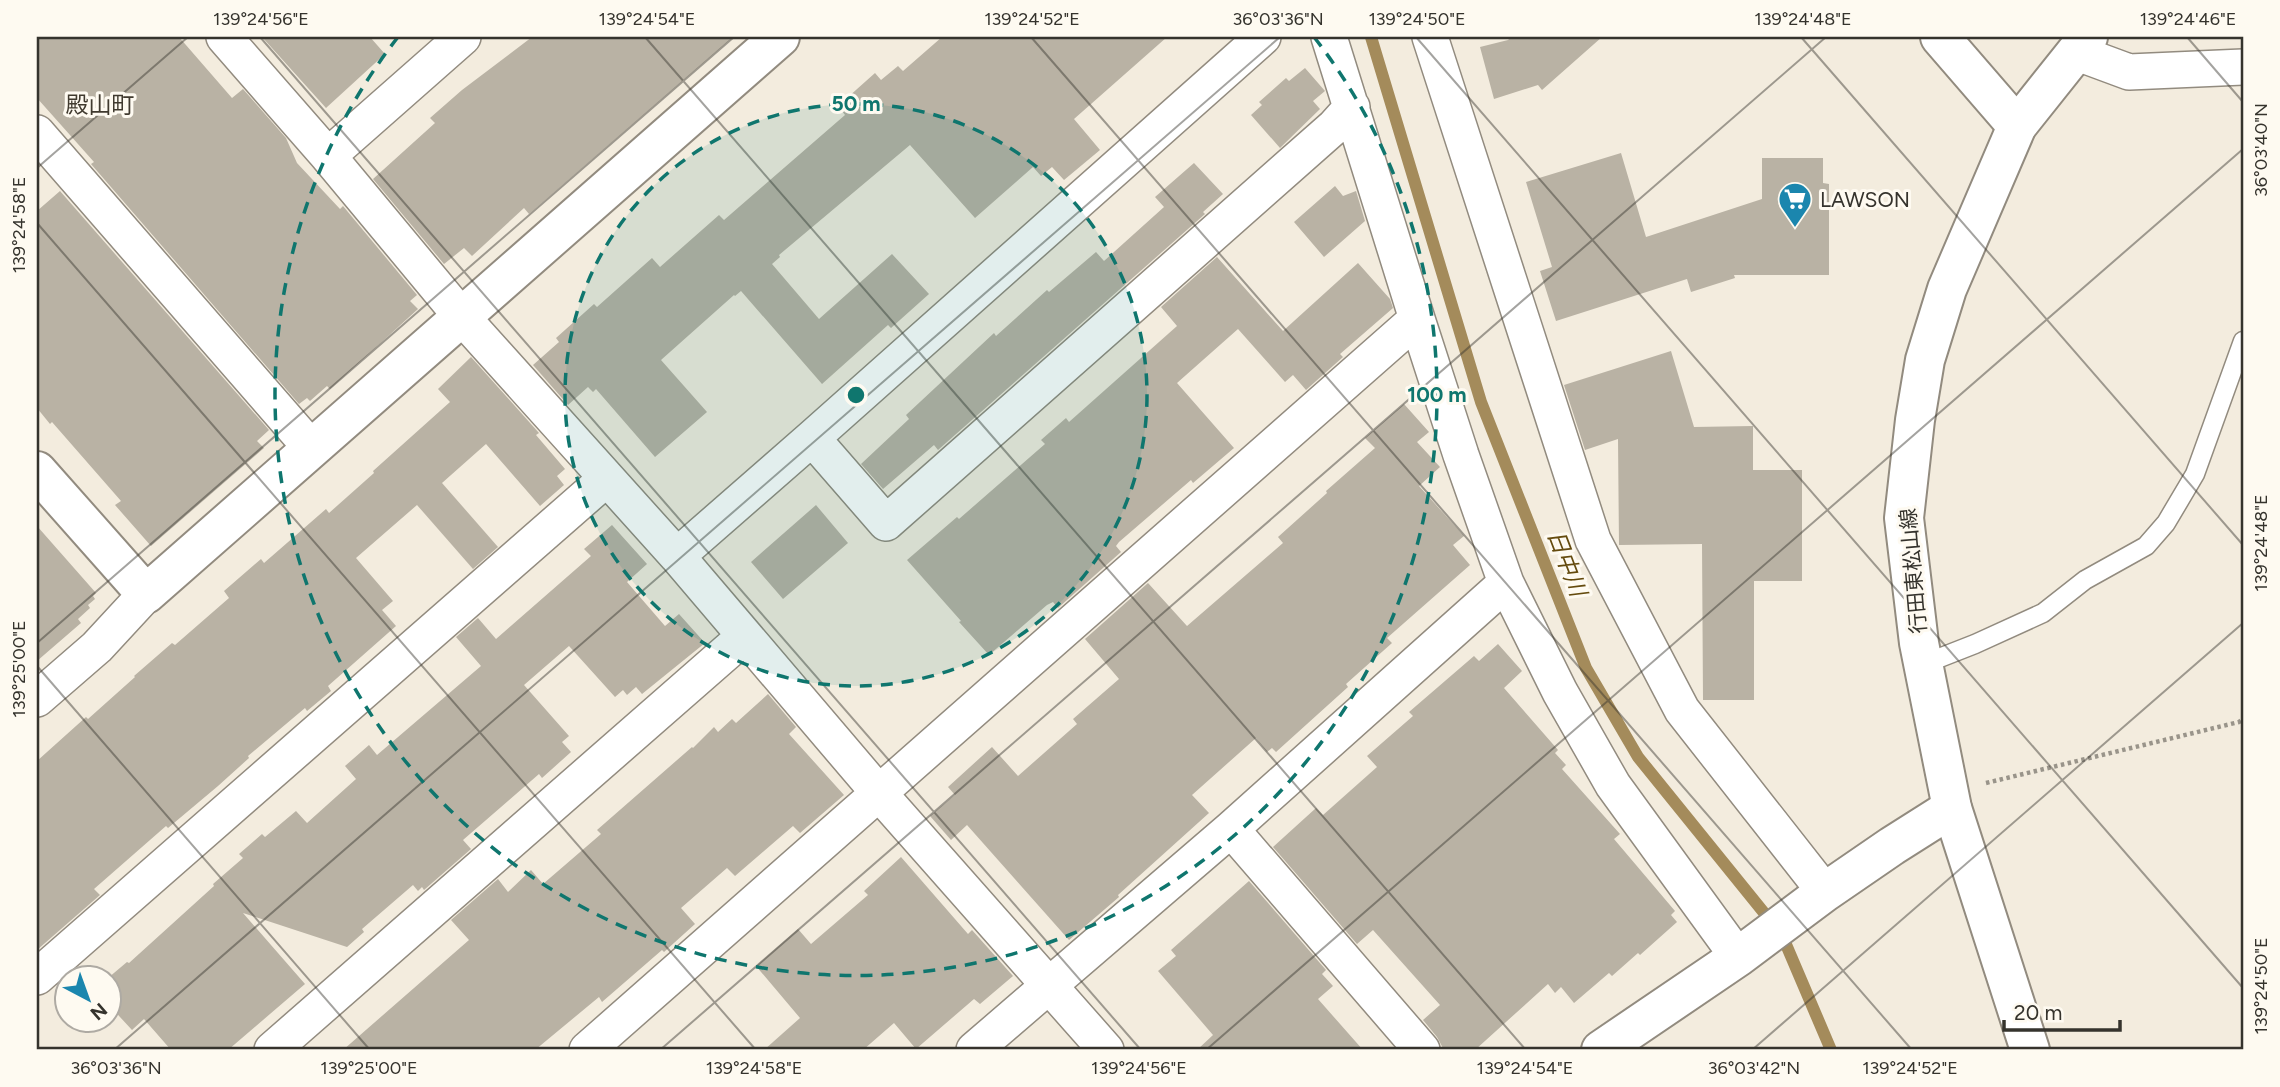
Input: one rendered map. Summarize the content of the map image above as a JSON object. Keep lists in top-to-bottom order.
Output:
{
  "streets": {
    "street": ["行田東松山線"]
  },
  "districts": ["殿山町"],
  "water": ["日中川"],
  "places": {
    "supermarket": ["LAWSON"]
  },
  "scale_bar": "20 m",
  "north": "bottom right",
  "coordinates": [
    "139°24'56\"E",
    "139°24'54\"E",
    "139°24'52\"E",
    "36°03'36\"N",
    "139°24'50\"E",
    "139°24'48\"E",
    "139°24'46\"E",
    "36°03'40\"N",
    "139°24'58\"E",
    "139°25'00\"E",
    "36°03'42\"N"
  ],
  "rings": ["50 m", "100 m"]
}
